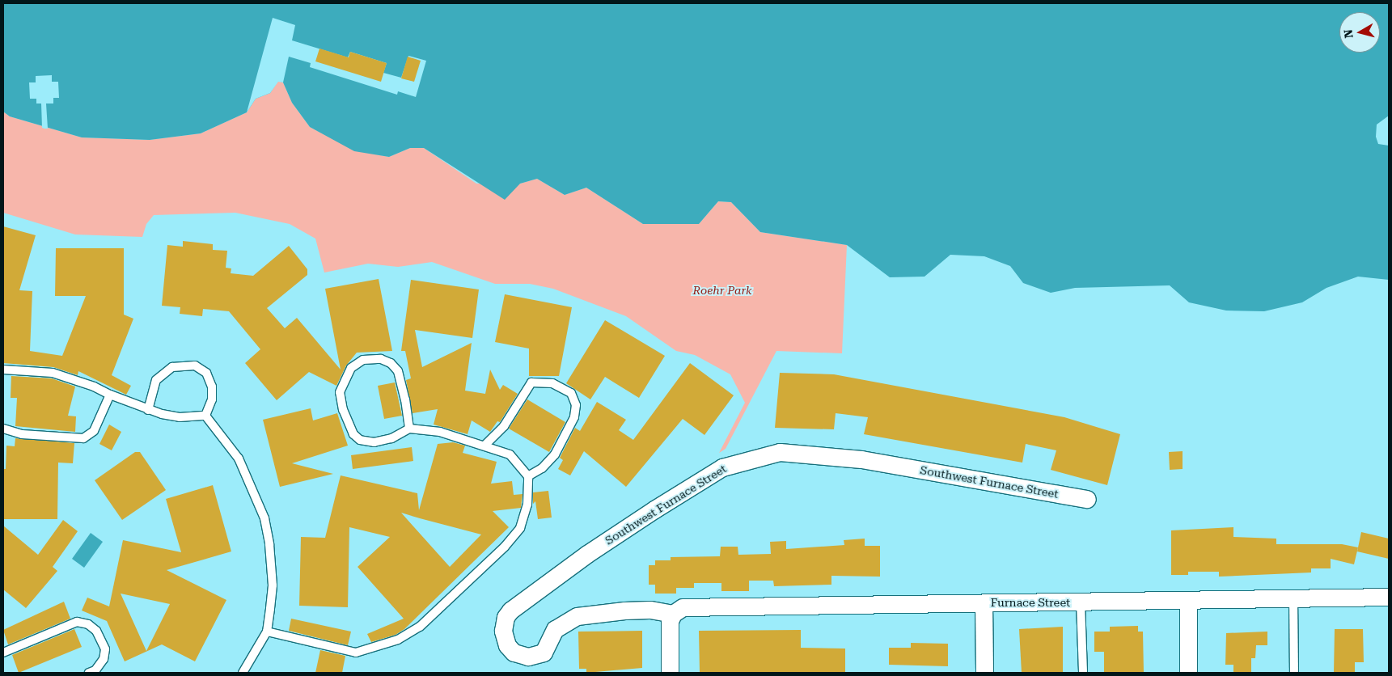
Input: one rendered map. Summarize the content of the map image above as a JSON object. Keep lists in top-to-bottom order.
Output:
{
  "streets": {
    "street": ["Southwest Furnace Street", "Furnace Street"]
  },
  "crossings": [
    ["Southwest Furnace Street", "Furnace Street"]
  ],
  "parks": ["Roehr Park"],
  "north": "left"
}
